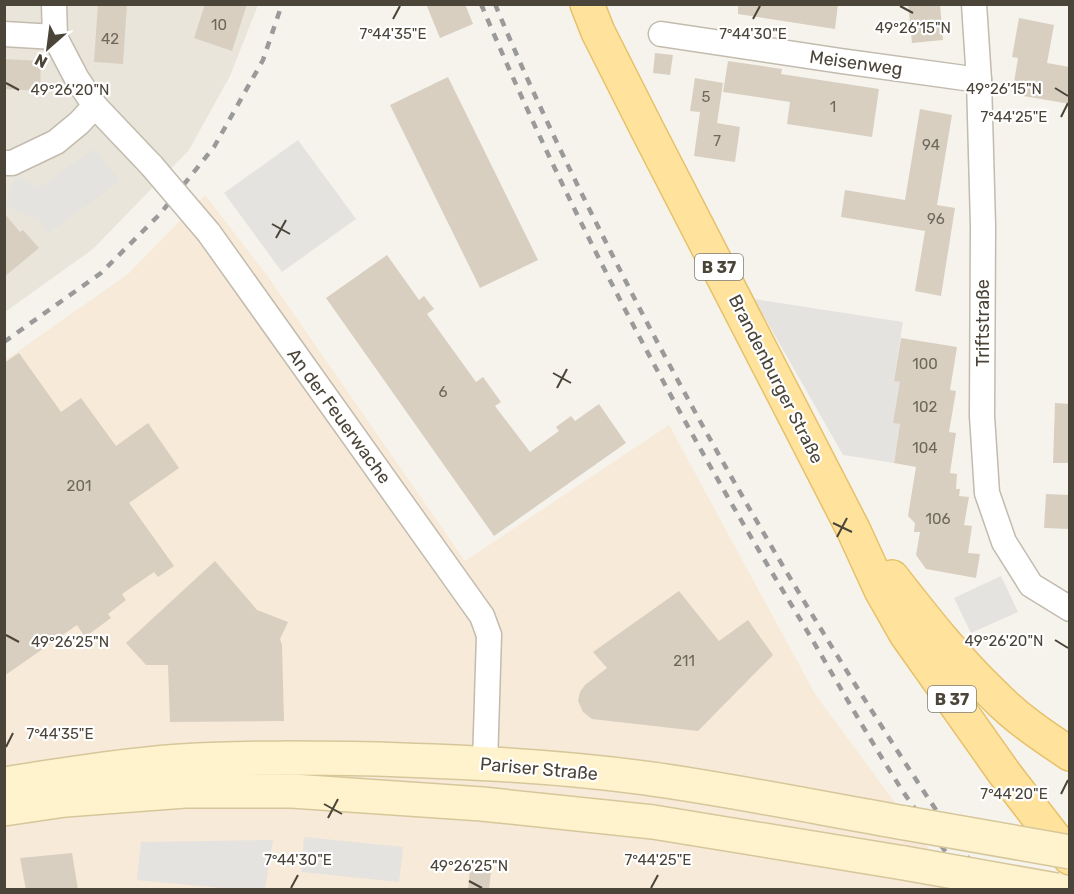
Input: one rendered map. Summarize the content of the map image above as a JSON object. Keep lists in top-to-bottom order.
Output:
{
  "streets": {
    "main road": ["B 37", "Brandenburger Straße", "Pariser Straße"],
    "street": ["Meisenweg", "Triftstraße", "An der Feuerwache"]
  },
  "crossings": [
    ["Meisenweg", "Triftstraße"],
    ["Brandenburger Straße", "Pariser Straße"],
    ["An der Feuerwache", "Pariser Straße"]
  ],
  "house_numbers": [
    "10",
    "42",
    "5",
    "1",
    "7",
    "94",
    "96",
    "100",
    "6",
    "102",
    "104",
    "201",
    "106",
    "211"
  ],
  "north": "bottom left",
  "coordinates": [
    "49°26'15\"N",
    "7°44'35\"E",
    "7°44'30\"E",
    "49°26'20\"N",
    "7°44'25\"E",
    "49°26'25\"N",
    "7°44'20\"E"
  ]
}
